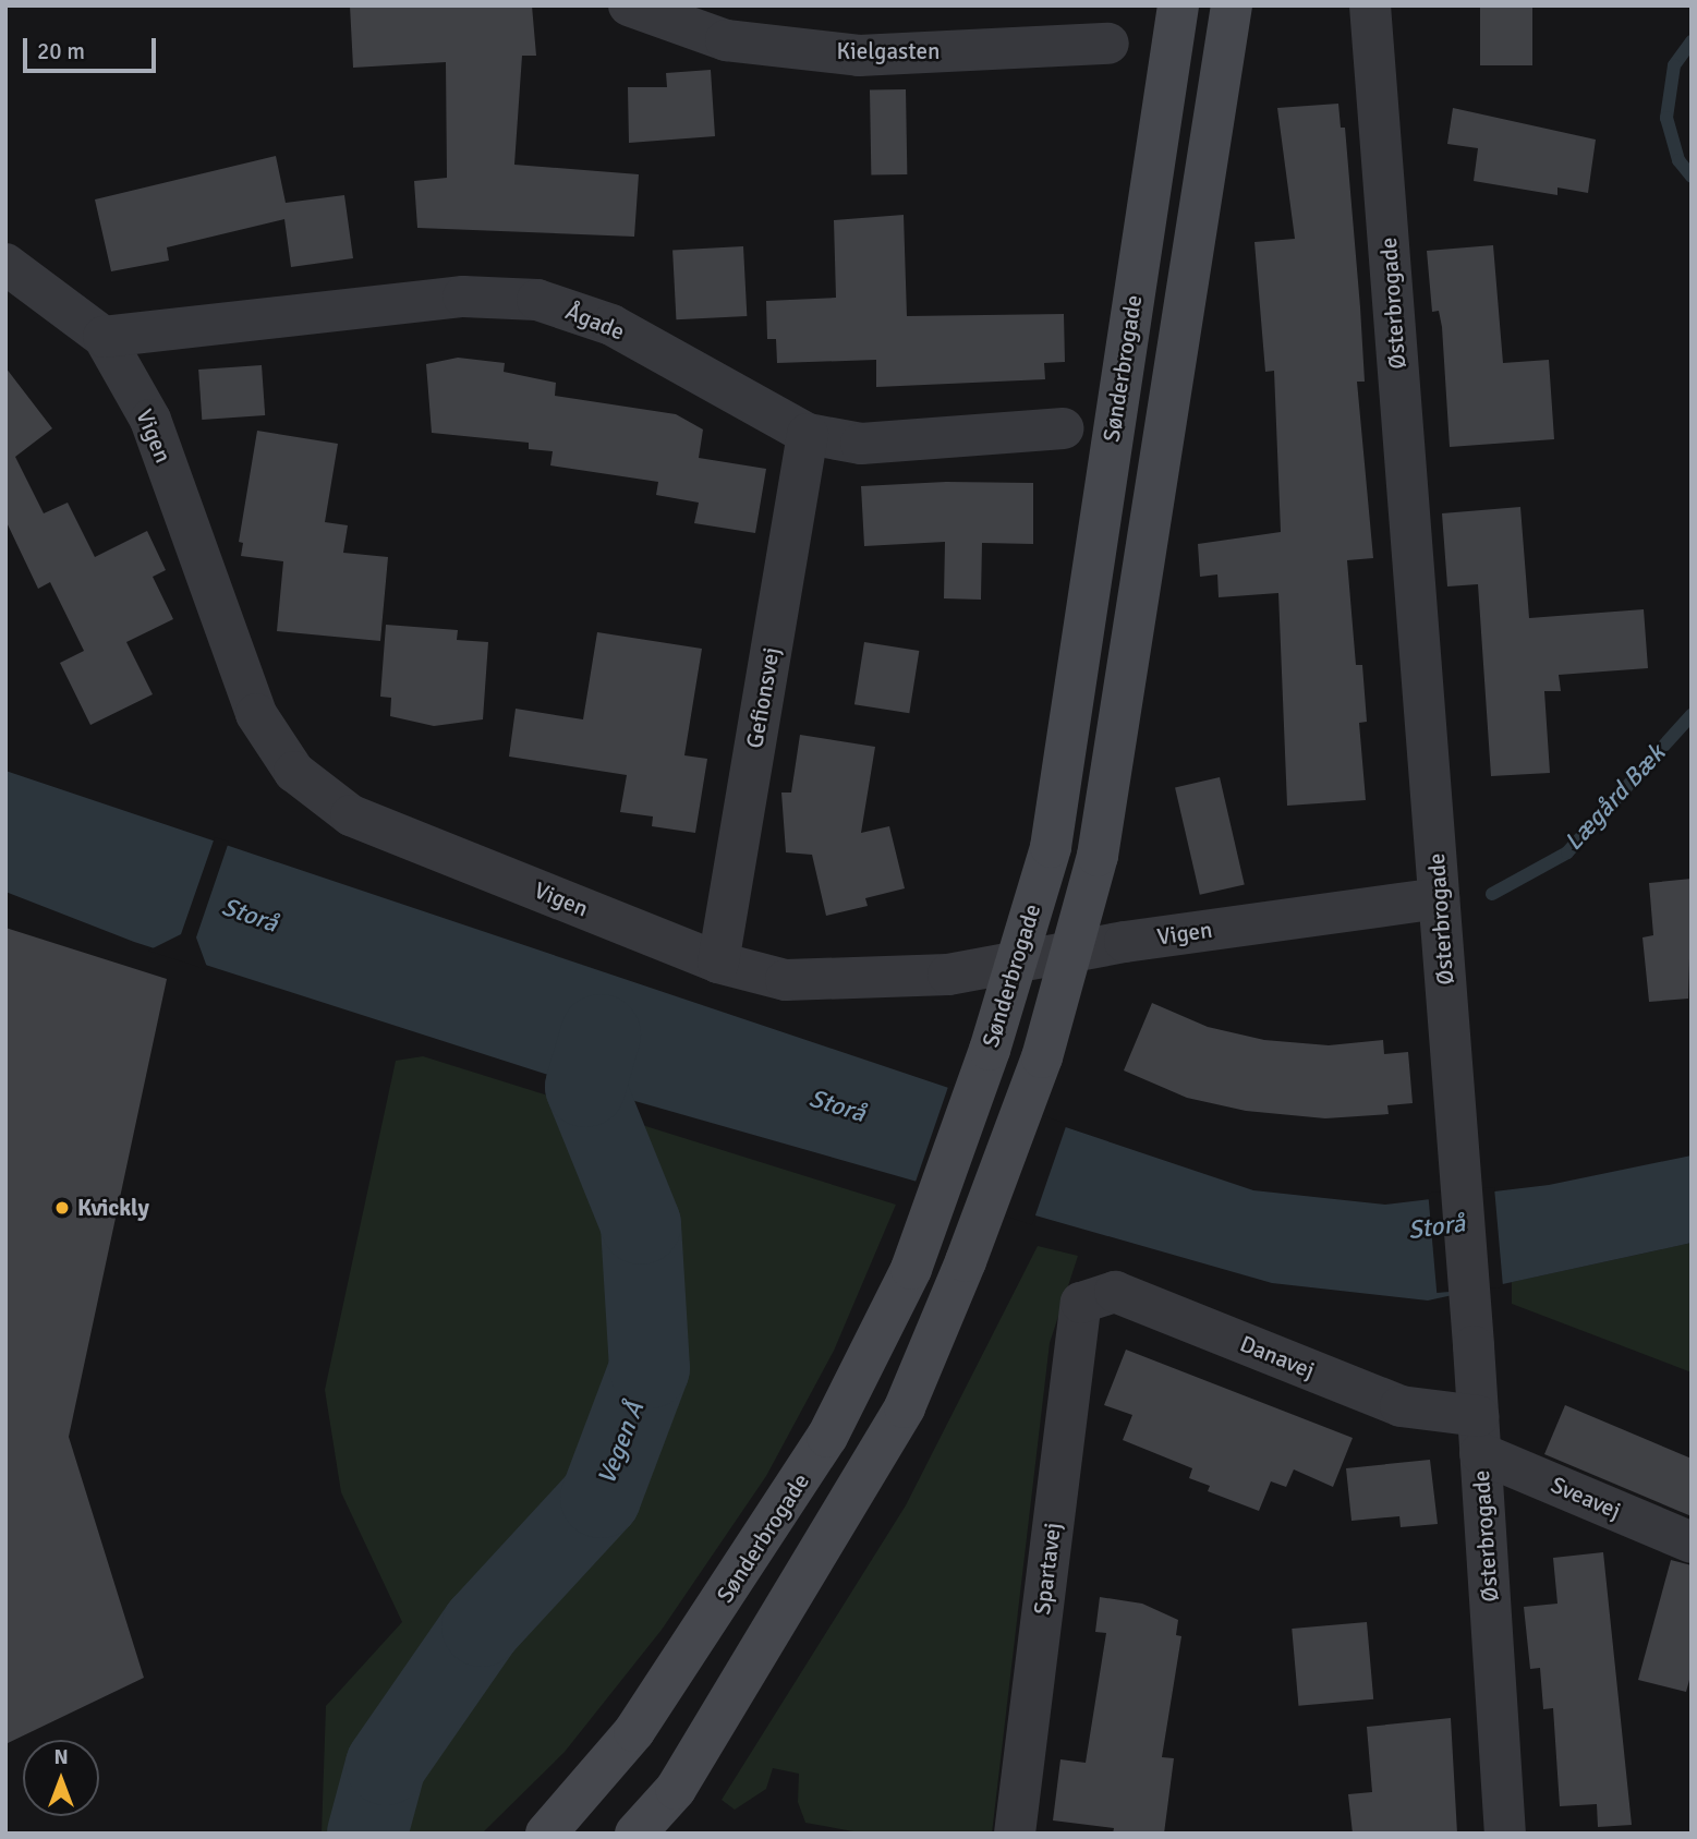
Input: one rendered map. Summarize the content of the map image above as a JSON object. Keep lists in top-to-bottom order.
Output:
{
  "streets": {
    "street": [
      "Kielgasten",
      "Østerbrogade",
      "Ågade",
      "Sønderbrogade",
      "Vigen",
      "Gefionsvej",
      "Danavej",
      "Sveavej",
      "Spartavej"
    ]
  },
  "crossings": [
    ["Østerbrogade", "Vigen"],
    ["Østerbrogade", "Danavej"],
    ["Østerbrogade", "Sveavej"],
    ["Ågade", "Vigen"],
    ["Ågade", "Gefionsvej"],
    ["Sønderbrogade", "Vigen"],
    ["Vigen", "Gefionsvej"],
    ["Danavej", "Sveavej"],
    ["Danavej", "Spartavej"]
  ],
  "water": ["Lægård Bæk", "Storå", "Vegen Å"],
  "places": ["Kvickly"],
  "scale_bar": "20 m",
  "north": "top"
}
